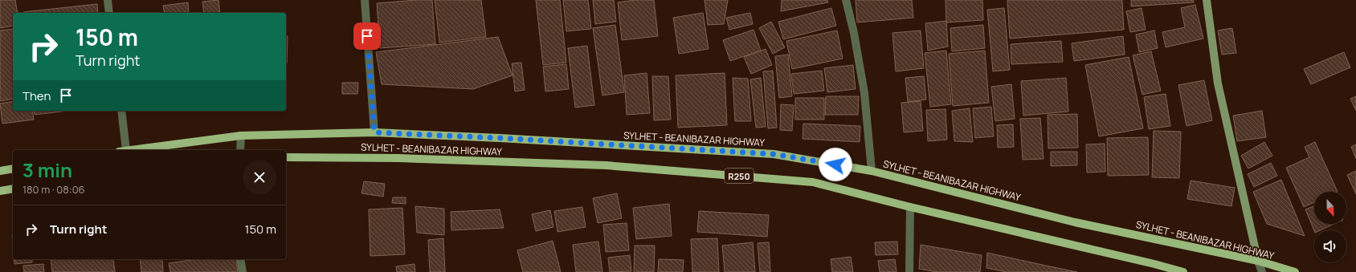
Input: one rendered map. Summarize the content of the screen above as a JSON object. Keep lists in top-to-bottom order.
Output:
{
  "streets": {
    "main road": ["SYLHET - BEANIBAZAR HIGHWAY", "R250"]
  },
  "north": "bottom",
  "page": {
    "turn": ["150 m", "Turn right"],
    "then": "Then",
    "heading": ["3 min", "180 m · 08:06"],
    "list": [
      {
        "name": "Turn right",
        "value": "150 m"
      }
    ]
  }
}
